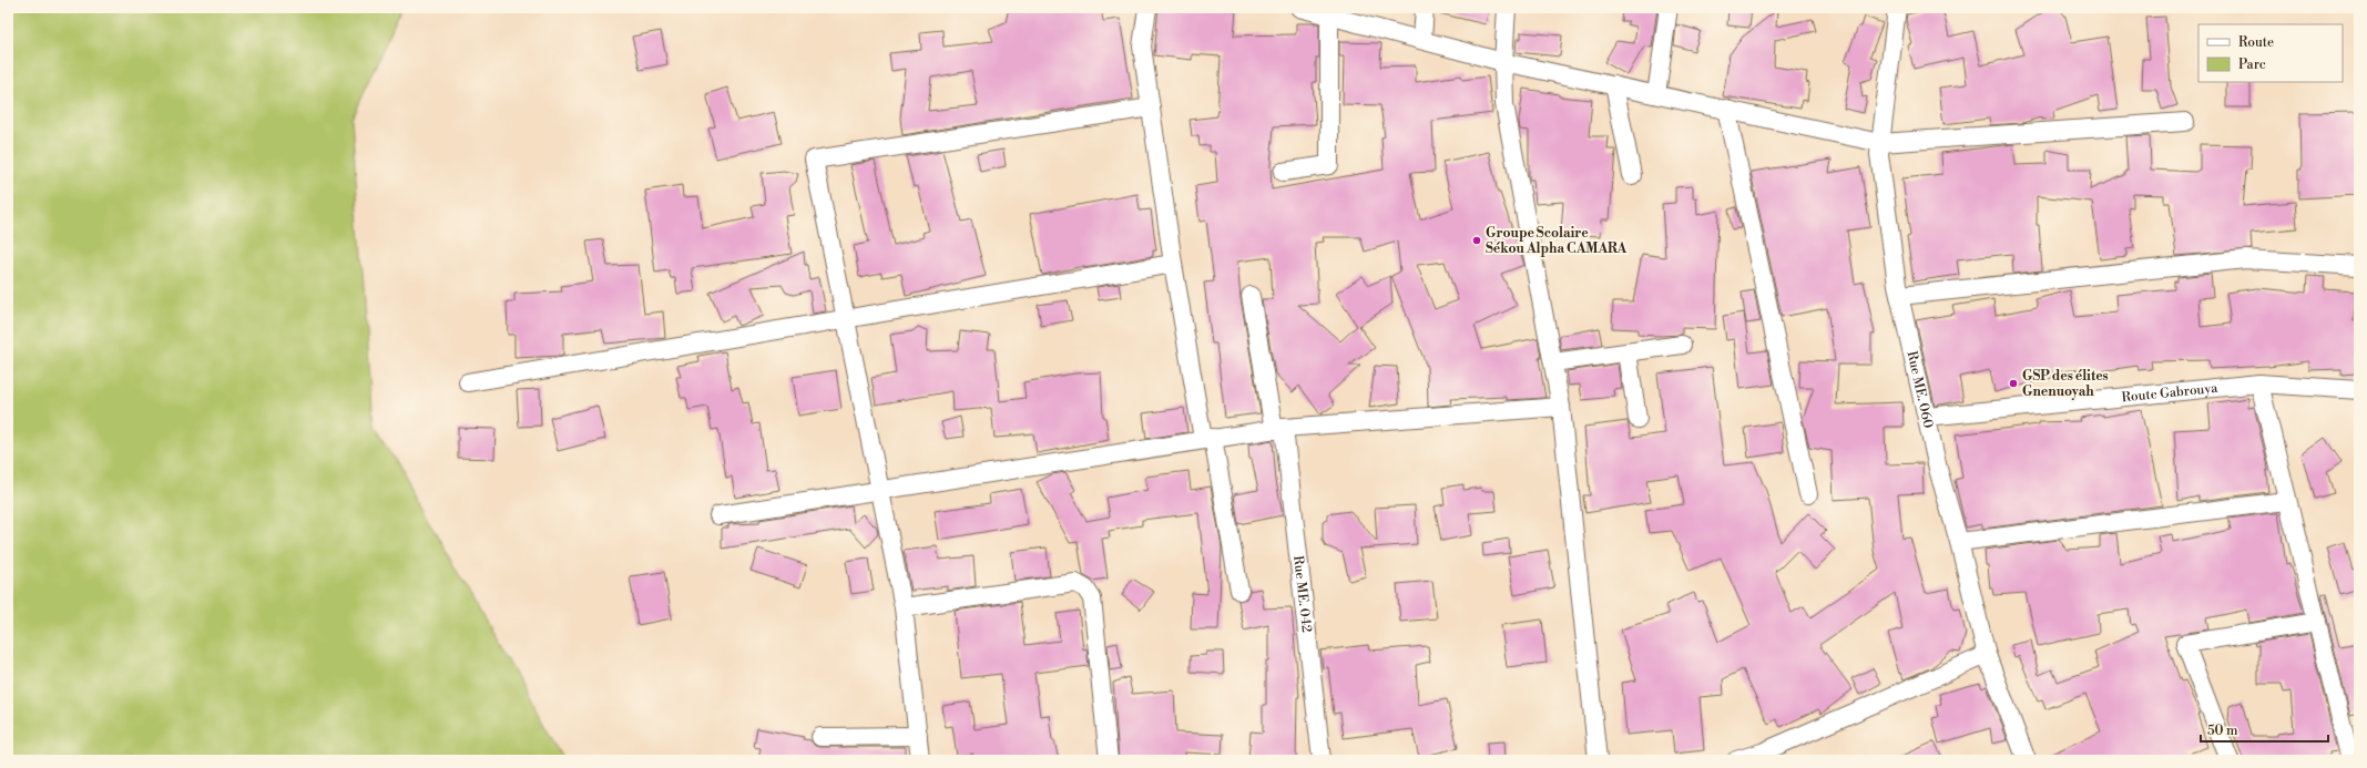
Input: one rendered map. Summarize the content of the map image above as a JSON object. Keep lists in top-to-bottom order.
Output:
{
  "streets": {
    "street": ["Rue ME. 060", "Route Gabrouya", "Rue ME. 042"]
  },
  "crossings": [
    ["Rue ME. 060", "Route Gabrouya"]
  ],
  "places": ["Groupe Scolaire Sékou Alpha CAMARA", "GSP des élites Gnenuoyah"],
  "legend": ["Route", "Parc"],
  "scale_bar": "50 m"
}
